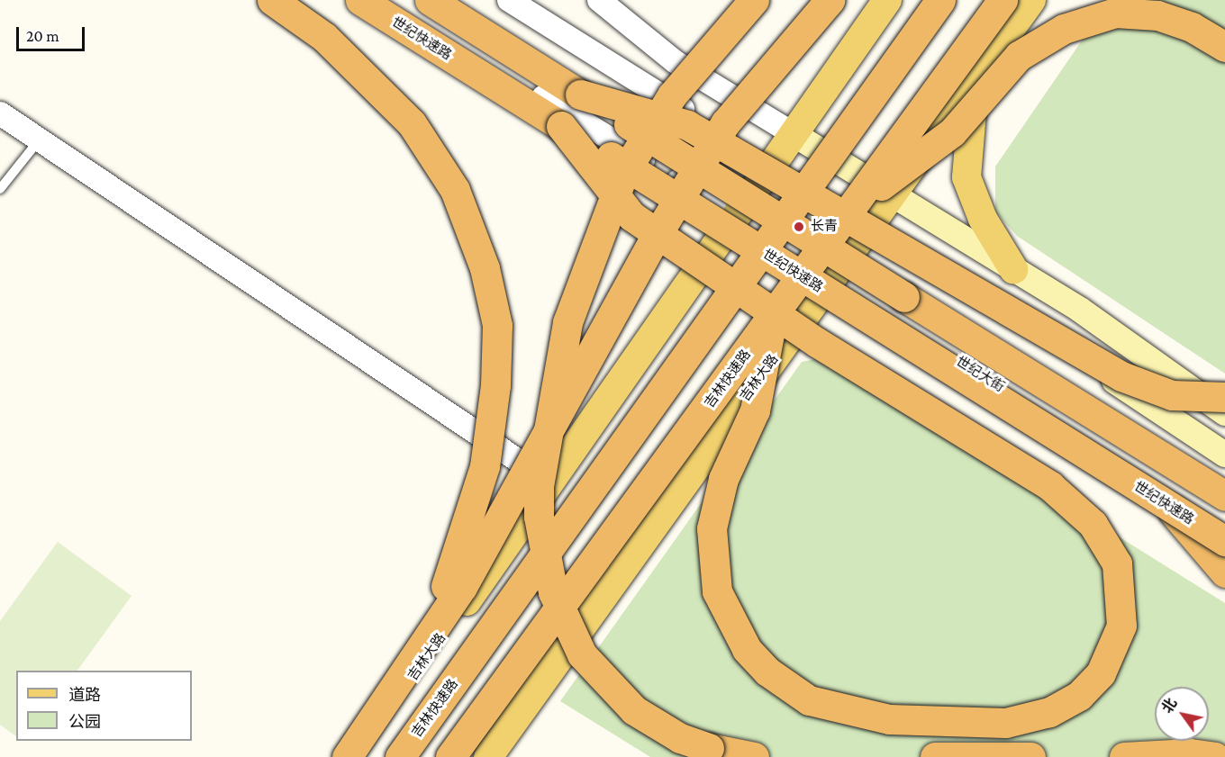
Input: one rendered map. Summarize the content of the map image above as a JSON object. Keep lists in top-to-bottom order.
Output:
{
  "streets": {
    "highway": ["世纪快速路", "吉林快速路"],
    "main road": ["世纪大街", "吉林大路"]
  },
  "crossings": [
    ["世纪大街", "吉林大路"],
    ["吉林大路", "吉林快速路"]
  ],
  "places": ["长青"],
  "legend": ["道路", "公园"],
  "scale_bar": "20 m",
  "north": "top left"
}
